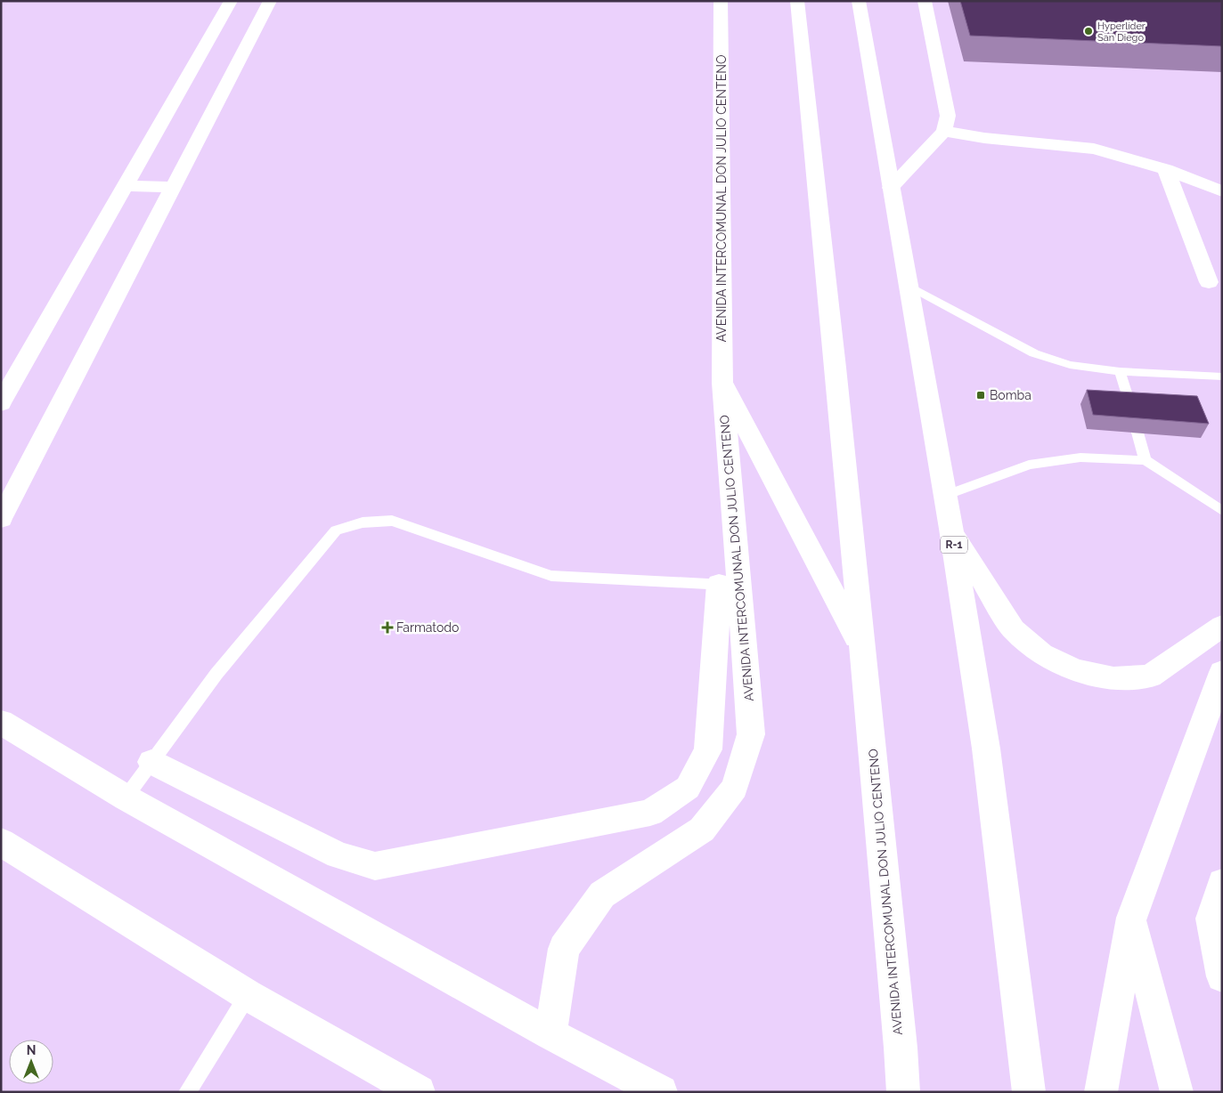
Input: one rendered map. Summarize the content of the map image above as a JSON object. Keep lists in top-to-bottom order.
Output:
{
  "streets": {
    "street": ["AVENIDA INTERCOMUNAL DON JULIO CENTENO", "R-1"]
  },
  "places": {
    "other": ["Hyperlíder San Diego"],
    "transit": ["Bomba"],
    "health": ["Farmatodo"]
  },
  "north": "top"
}
